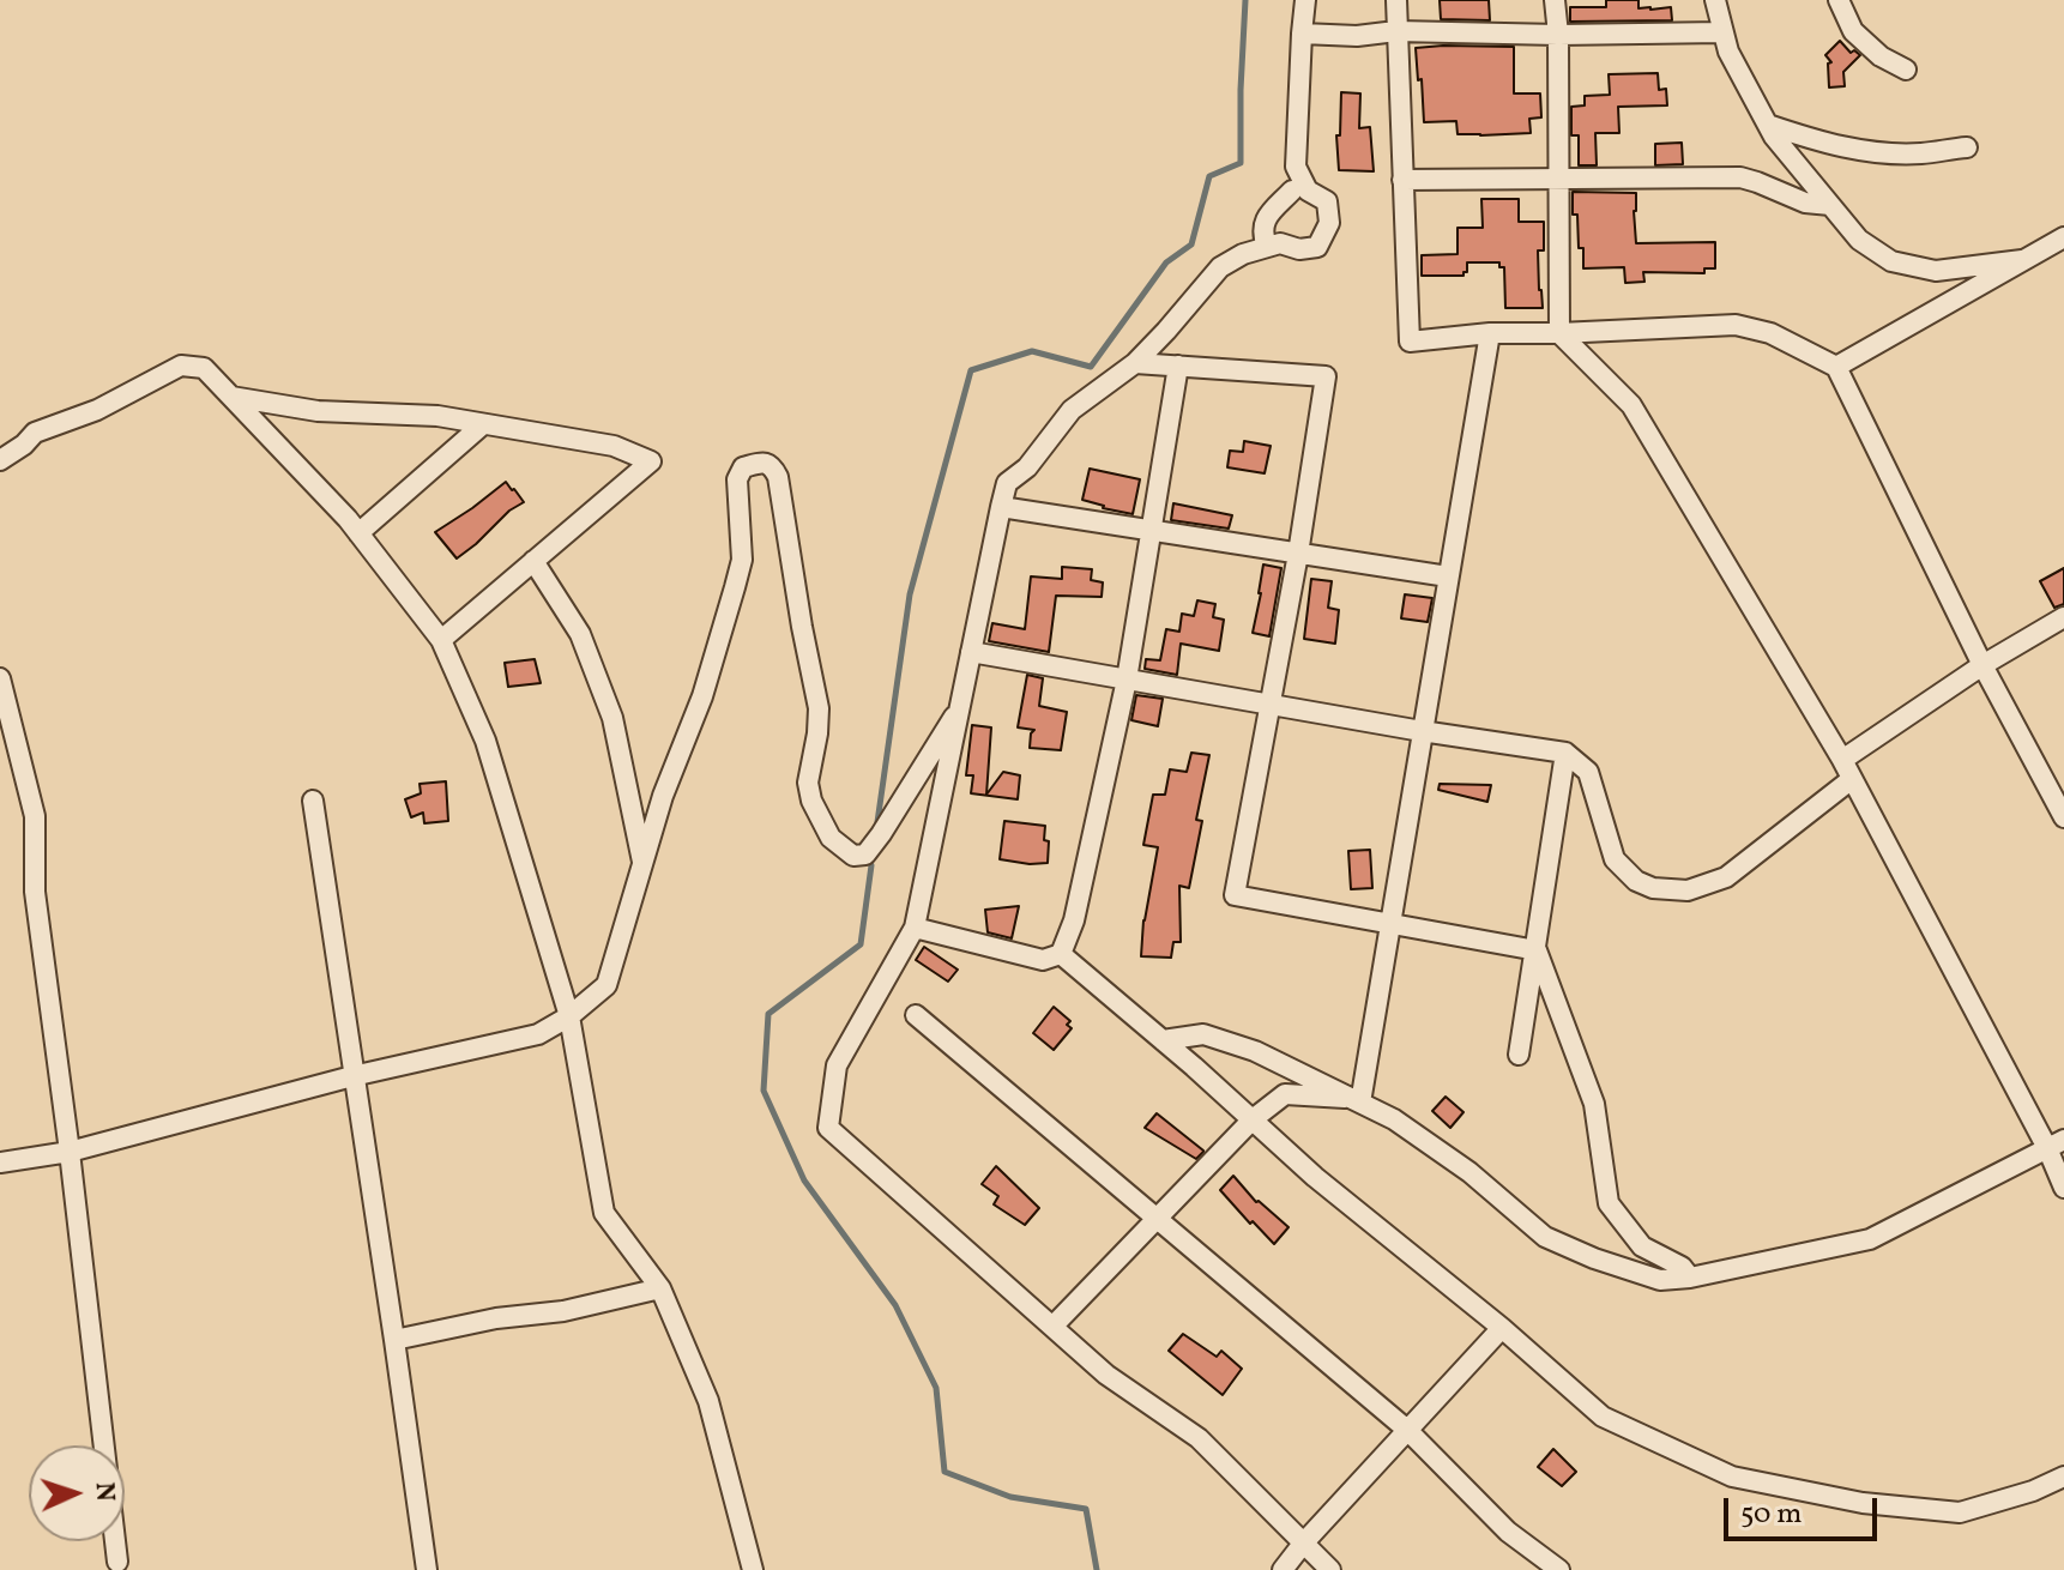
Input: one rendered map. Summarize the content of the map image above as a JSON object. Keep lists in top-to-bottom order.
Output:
{
  "scale_bar": "50 m",
  "north": "right"
}
